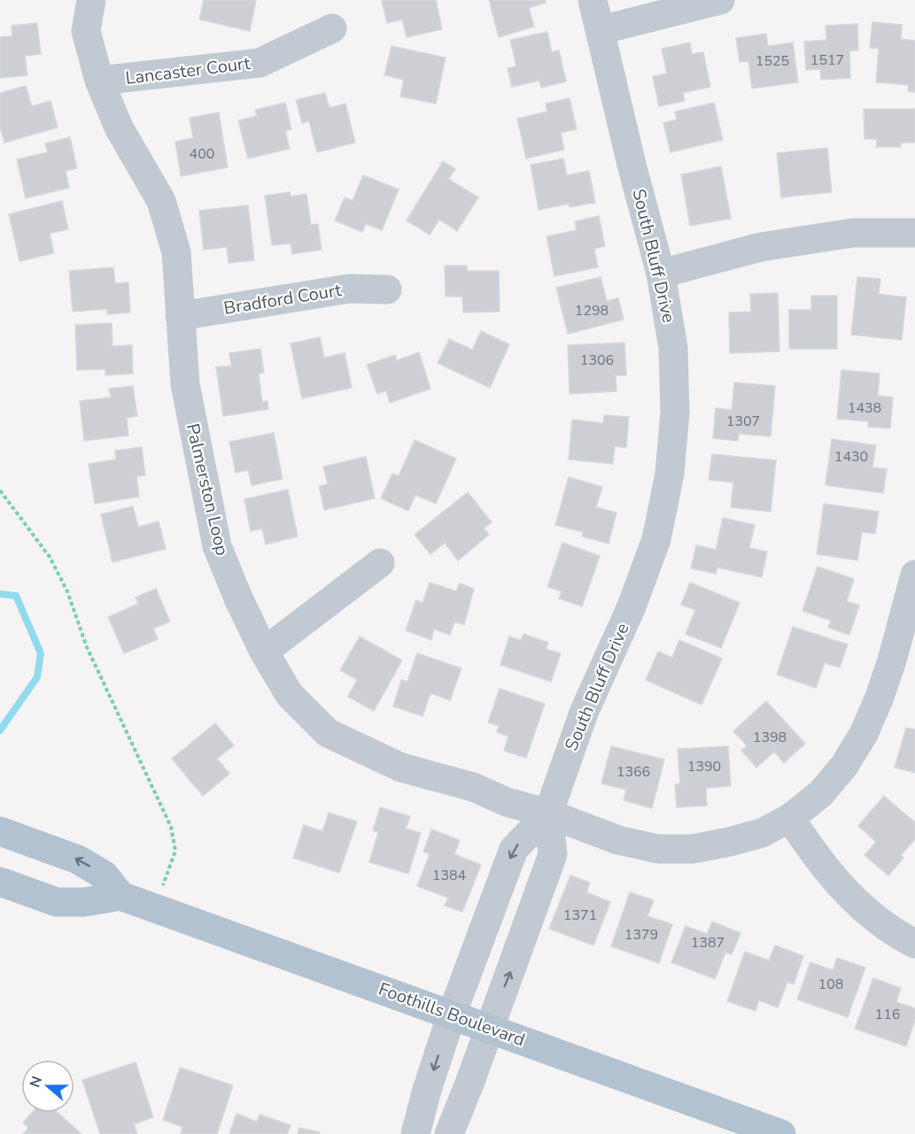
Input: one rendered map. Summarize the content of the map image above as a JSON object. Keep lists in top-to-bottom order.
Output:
{
  "streets": {
    "main road": ["Foothills Boulevard"],
    "street": [
      "Lancaster Court",
      "South Bluff Drive",
      "Bradford Court",
      "Palmerston Loop"
    ]
  },
  "crossings": [
    ["Lancaster Court", "Palmerston Loop"],
    ["South Bluff Drive", "Palmerston Loop"],
    ["South Bluff Drive", "Foothills Boulevard"],
    ["Bradford Court", "Palmerston Loop"]
  ],
  "house_numbers": [
    "1517",
    "1525",
    "400",
    "1298",
    "1306",
    "1438",
    "1307",
    "1430",
    "1398",
    "1390",
    "1366",
    "1384",
    "1371",
    "1379",
    "1387",
    "108",
    "116"
  ],
  "north": "left"
}
